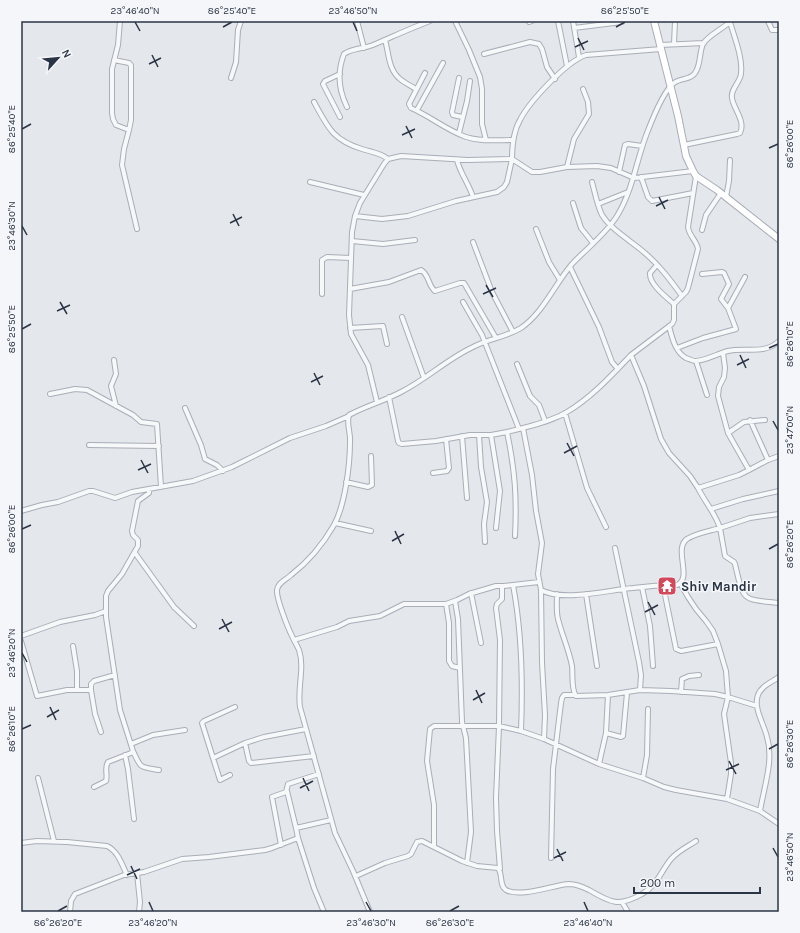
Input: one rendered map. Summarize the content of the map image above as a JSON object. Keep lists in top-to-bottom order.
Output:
{
  "places": {
    "temple": ["Shiv Mandir"]
  },
  "scale_bar": "200 m",
  "north": "top right",
  "coordinates": [
    "23°46'40\"N",
    "86°25'40\"E",
    "23°46'50\"N",
    "86°25'50\"E",
    "86°26'00\"E",
    "23°46'30\"N",
    "86°26'10\"E",
    "23°47'00\"N",
    "86°26'20\"E",
    "23°46'20\"N",
    "86°26'30\"E"
  ]
}
